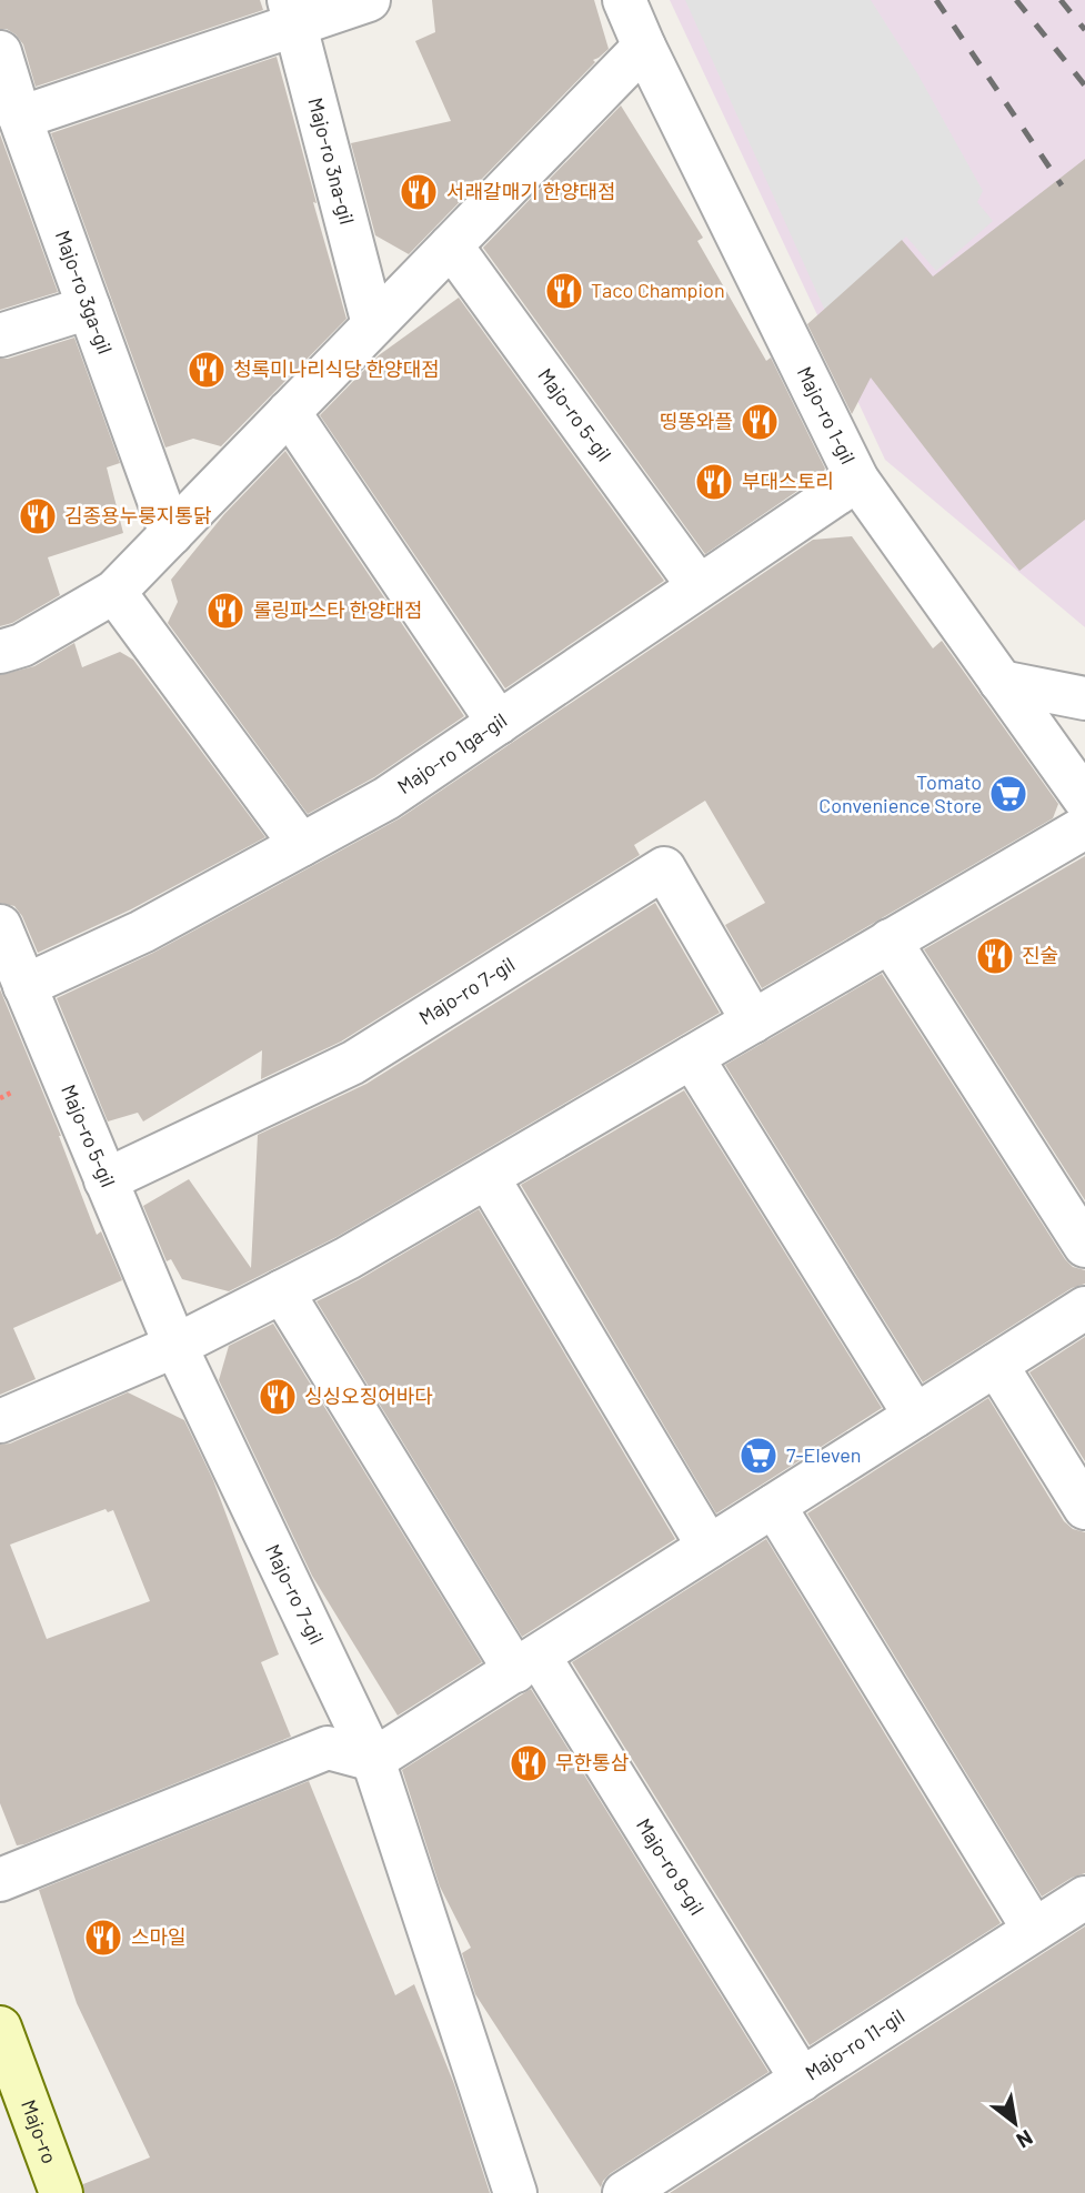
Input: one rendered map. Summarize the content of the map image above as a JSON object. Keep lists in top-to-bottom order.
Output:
{
  "streets": {
    "main road": ["Majo-ro"],
    "street": [
      "Majo-ro 3na-gil",
      "Majo-ro 3ga-gil",
      "Majo-ro 5-gil",
      "Majo-ro 1-gil",
      "Majo-ro 1ga-gil",
      "Majo-ro 7-gil",
      "Majo-ro 9-gil",
      "Majo-ro 11-gil"
    ]
  },
  "crossings": [
    ["Majo-ro 5-gil", "Majo-ro 1ga-gil"],
    ["Majo-ro 5-gil", "Majo-ro 7-gil"],
    ["Majo-ro 1-gil", "Majo-ro 1ga-gil"],
    ["Majo-ro 9-gil", "Majo-ro 11-gil"]
  ],
  "places": {
    "restaurant": [
      "서래갈매기 한양대점",
      "Taco Champion",
      "청록미나리식당 한양대점",
      "띵똥와플",
      "부대스토리",
      "김종용누룽지통닭",
      "롤링파스타 한양대점",
      "진술",
      "싱싱오징어바다",
      "무한통삼",
      "스마일"
    ],
    "supermarket": ["Tomato Convenience Store", "7-Eleven"]
  },
  "north": "bottom right"
}
